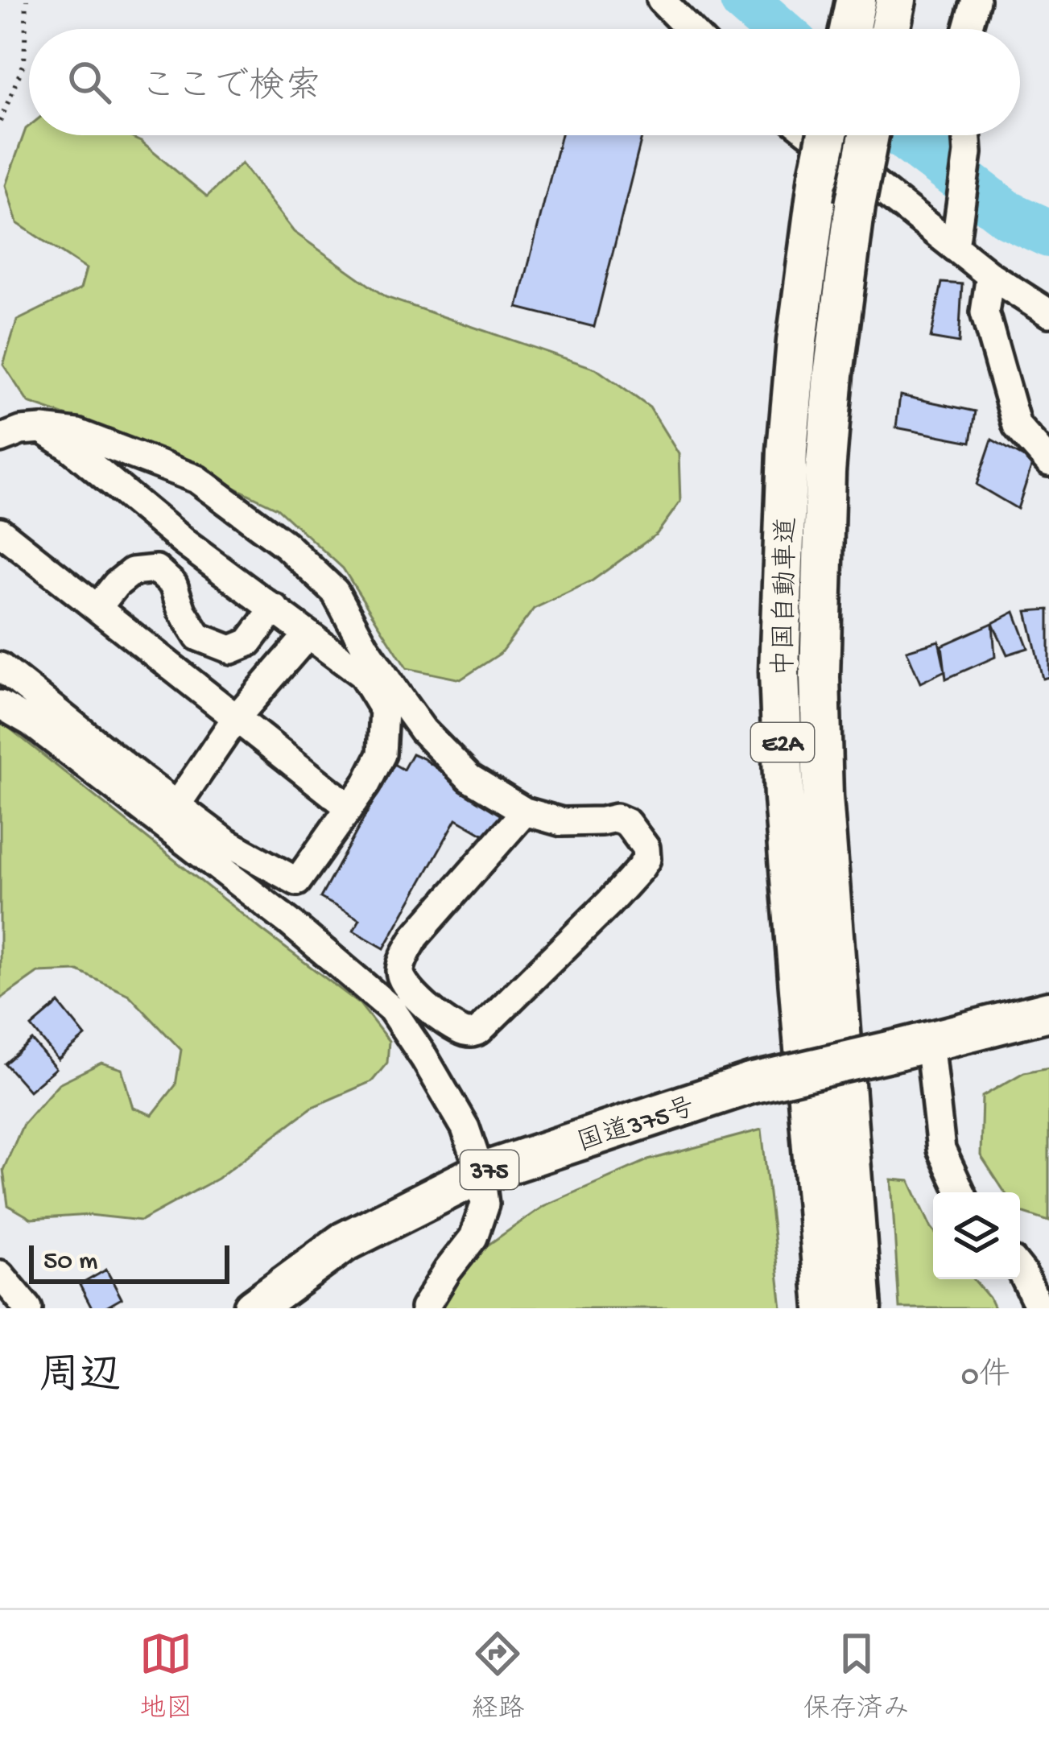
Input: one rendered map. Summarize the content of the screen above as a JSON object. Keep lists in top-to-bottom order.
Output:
{
  "streets": {
    "highway": [
      "中国自動車道",
      "E2A",
      "国道375号",
      "375"
    ]
  },
  "scale_bar": "50 m",
  "page": {
    "search": "ここで検索",
    "scale": "50 m",
    "heading": ["周辺", "0件"],
    "nav": ["地図", "経路", "保存済み"]
  }
}
